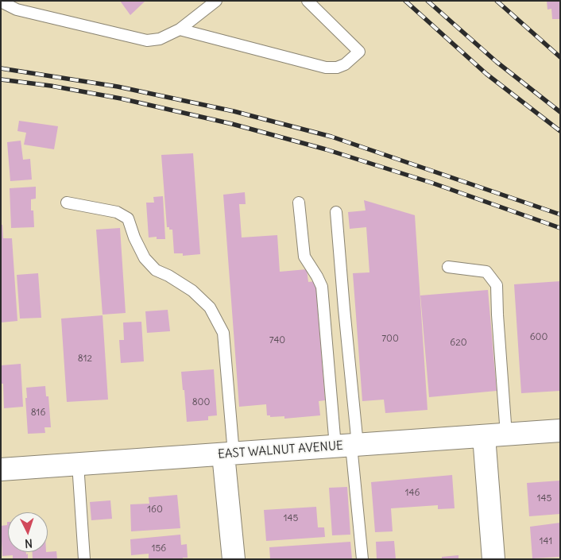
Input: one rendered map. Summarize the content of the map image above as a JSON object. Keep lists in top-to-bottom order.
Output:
{
  "streets": {
    "street": ["EAST WALNUT AVENUE"]
  },
  "house_numbers": [
    "600",
    "700",
    "740",
    "620",
    "812",
    "800",
    "816",
    "146",
    "145",
    "160",
    "145",
    "141",
    "156"
  ],
  "north": "bottom"
}
